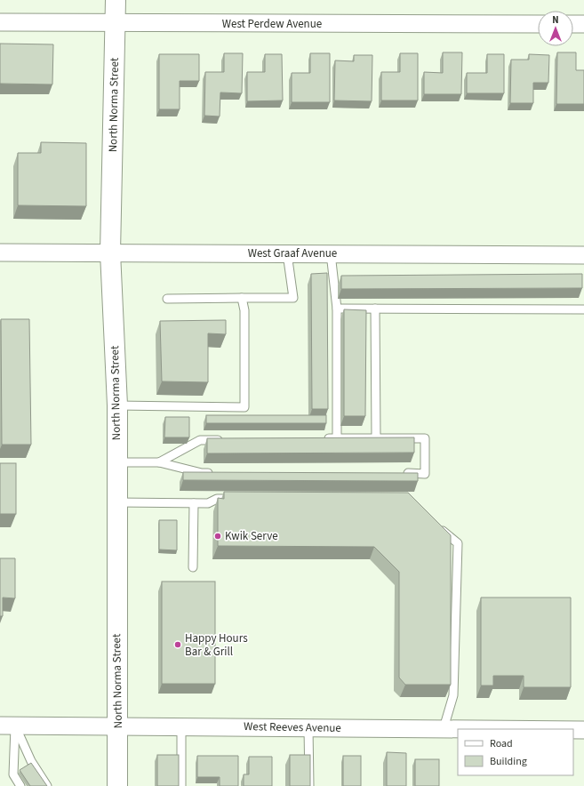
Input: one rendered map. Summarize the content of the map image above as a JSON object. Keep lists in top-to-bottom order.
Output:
{
  "streets": {
    "street": [
      "West Perdew Avenue",
      "North Norma Street",
      "West Graaf Avenue",
      "West Reeves Avenue"
    ]
  },
  "crossings": [
    ["West Perdew Avenue", "North Norma Street"],
    ["North Norma Street", "West Graaf Avenue"],
    ["North Norma Street", "West Reeves Avenue"]
  ],
  "places": ["Kwik Serve", "Happy Hours Bar & Grill"],
  "legend": ["Road", "Building"],
  "north": "top"
}
